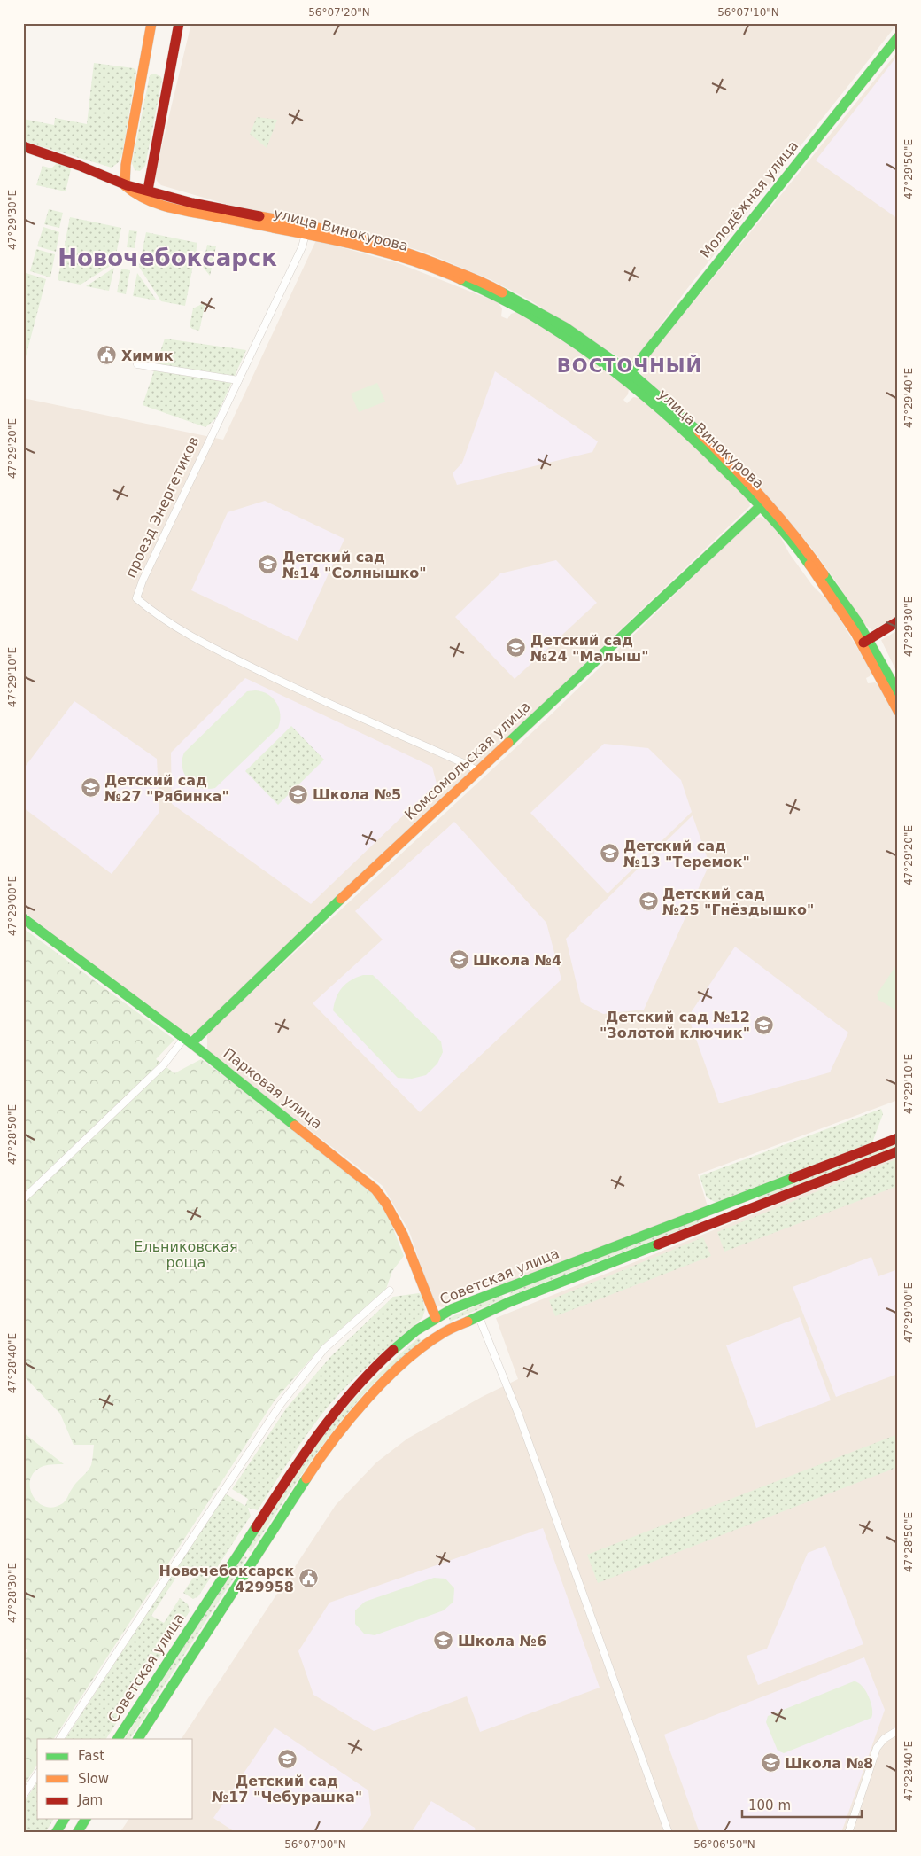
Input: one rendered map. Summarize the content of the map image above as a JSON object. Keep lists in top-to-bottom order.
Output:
{
  "streets": {
    "main road": [
      "Молодёжная улица",
      "улица Винокурова",
      "Комсомольская улица",
      "Парковая улица",
      "Советская улица"
    ],
    "street": ["проезд Энергетиков"]
  },
  "crossings": [
    ["Молодёжная улица", "улица Винокурова"],
    ["улица Винокурова", "проезд Энергетиков"],
    ["улица Винокурова", "Комсомольская улица"],
    ["проезд Энергетиков", "Комсомольская улица"],
    ["Комсомольская улица", "Парковая улица"],
    ["Парковая улица", "Советская улица"]
  ],
  "districts": ["Новочебоксарск", "ВОСТОЧНЫЙ"],
  "parks": ["Ельниковская роща"],
  "places": {
    "public building": ["Химик", "Новочебоксарск 429958"],
    "school or university": [
      "Детский сад №14 \"Солнышко\"",
      "Детский сад №24 \"Малыш\"",
      "Детский сад №27 \"Рябинка\"",
      "Школа №5",
      "Детский сад №13 \"Теремок\"",
      "Детский сад №25 \"Гнёздышко\"",
      "Школа №4",
      "Детский сад №12 \"Золотой ключик\"",
      "Школа №6",
      "Детский сад №17 \"Чебурашка\"",
      "Школа №8"
    ]
  },
  "legend": ["Fast", "Slow", "Jam"],
  "scale_bar": "100 m",
  "coordinates": [
    "56°07'20\"N",
    "56°07'10\"N",
    "47°29'50\"E",
    "47°29'30\"E",
    "47°29'40\"E",
    "47°29'20\"E",
    "47°29'10\"E",
    "47°29'00\"E",
    "47°28'50\"E",
    "47°28'40\"E",
    "47°28'30\"E",
    "56°07'00\"N",
    "56°06'50\"N"
  ]
}
